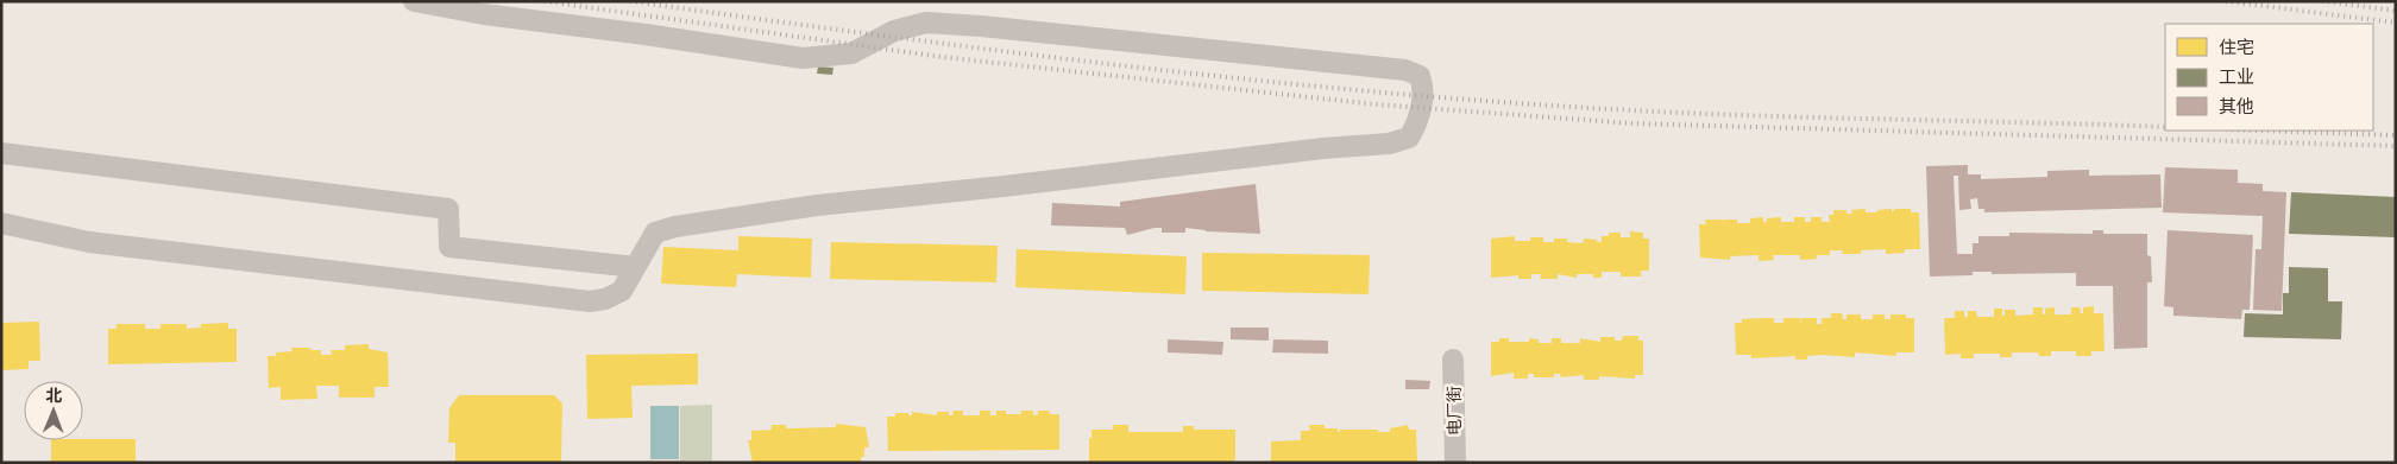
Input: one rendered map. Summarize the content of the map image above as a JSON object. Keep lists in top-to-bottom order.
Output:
{
  "streets": {
    "street": ["电厂街"]
  },
  "legend": ["住宅", "工业", "其他"],
  "north": "top"
}
